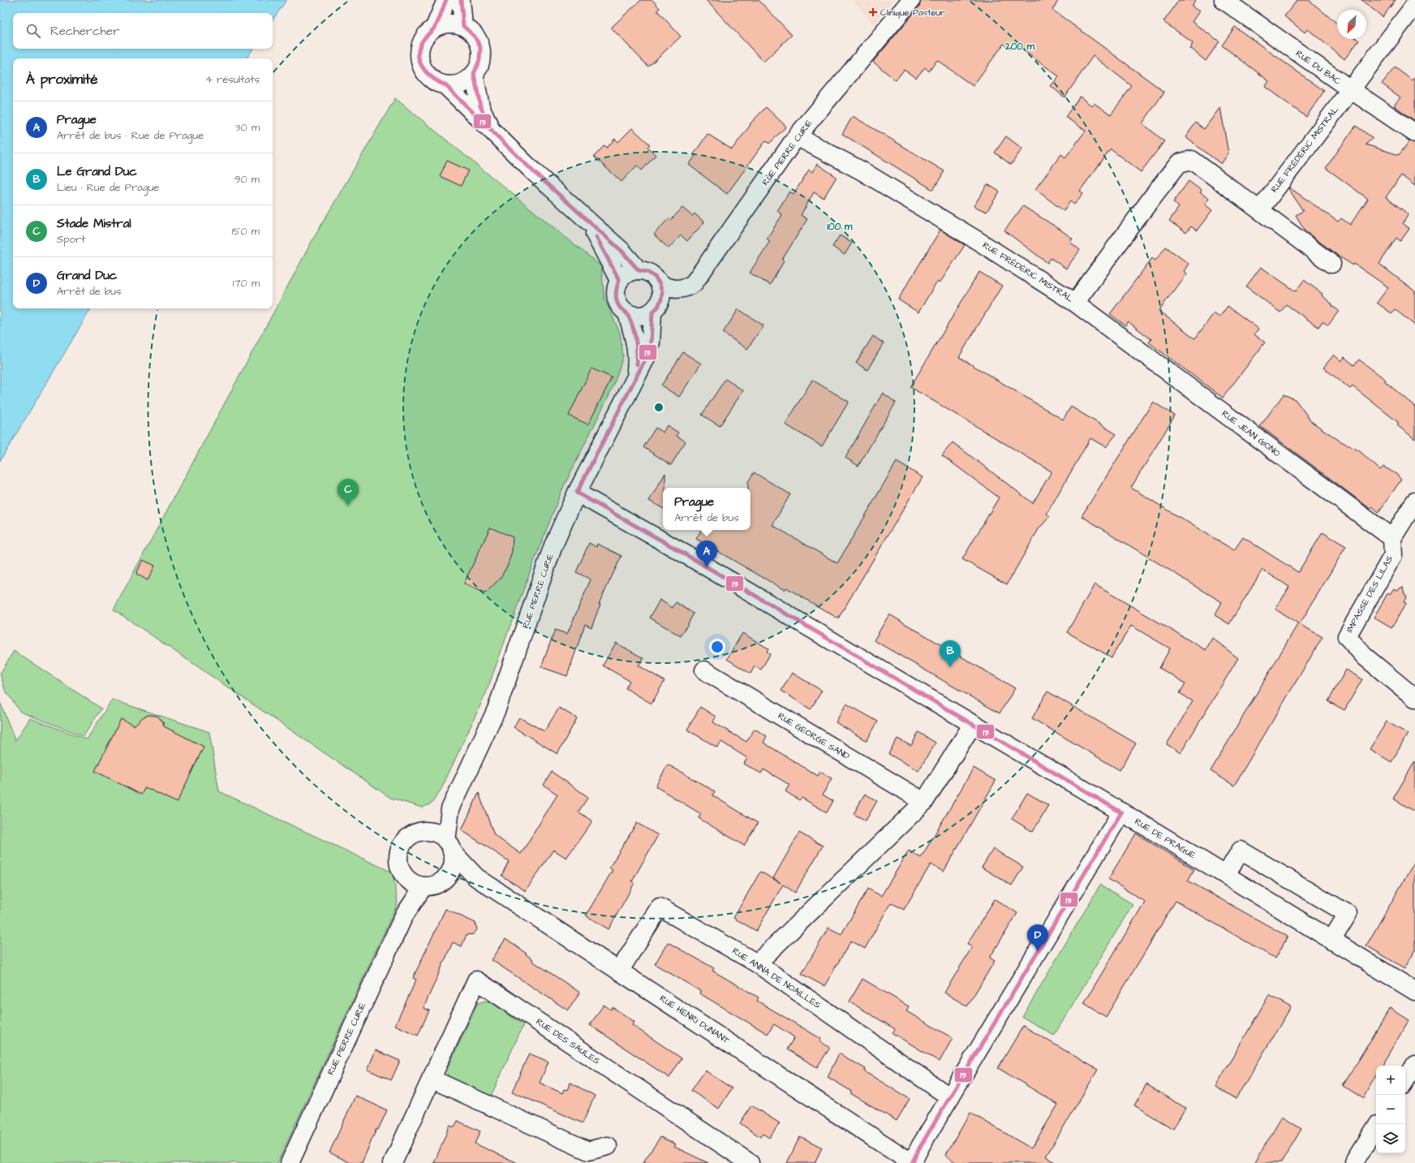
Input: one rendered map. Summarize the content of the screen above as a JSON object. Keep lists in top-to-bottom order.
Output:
{
  "streets": {
    "street": [
      "RUE DU BAC",
      "RUE FRÉDÉRIC MISTRAL",
      "RUE PIERRE CURIE",
      "RUE JEAN GIONO",
      "IMPASSE DES LILAS",
      "RUE GEORGE SAND",
      "RUE DE PRAGUE",
      "RUE ANNA DE NOAILLES",
      "RUE HENRI DUNANT",
      "RUE DES SAULES"
    ]
  },
  "crossings": [
    ["RUE DU BAC", "RUE FRÉDÉRIC MISTRAL"],
    ["RUE FRÉDÉRIC MISTRAL", "RUE PIERRE CURIE"],
    ["RUE FRÉDÉRIC MISTRAL", "RUE JEAN GIONO"],
    ["RUE PIERRE CURIE", "RUE DE PRAGUE"],
    ["RUE PIERRE CURIE", "RUE HENRI DUNANT"],
    ["RUE JEAN GIONO", "IMPASSE DES LILAS"],
    ["RUE ANNA DE NOAILLES", "RUE HENRI DUNANT"]
  ],
  "places": {
    "health": ["Clinique Pasteur"]
  },
  "lines": ["transit line 13"],
  "north": "bottom left",
  "page": {
    "search": "Rechercher",
    "heading": ["À proximité", "4 résultats"],
    "list": [
      {
        "mark": "A",
        "name": "Prague",
        "note": "Arrêt de bus · Rue de Prague",
        "value": "30 m"
      },
      {
        "mark": "B",
        "name": "Le Grand Duc",
        "note": "Lieu · Rue de Prague",
        "value": "90 m"
      },
      {
        "mark": "C",
        "name": "Stade Mistral",
        "note": "Sport",
        "value": "150 m"
      },
      {
        "mark": "D",
        "name": "Grand Duc",
        "note": "Arrêt de bus",
        "value": "170 m"
      }
    ],
    "pins": [
      "C",
      "A",
      "B",
      "D"
    ],
    "popup": ["Prague", "Arrêt de bus"],
    "map_buttons": ["+", "−"]
  },
  "rings": ["200 m", "100 m"]
}
